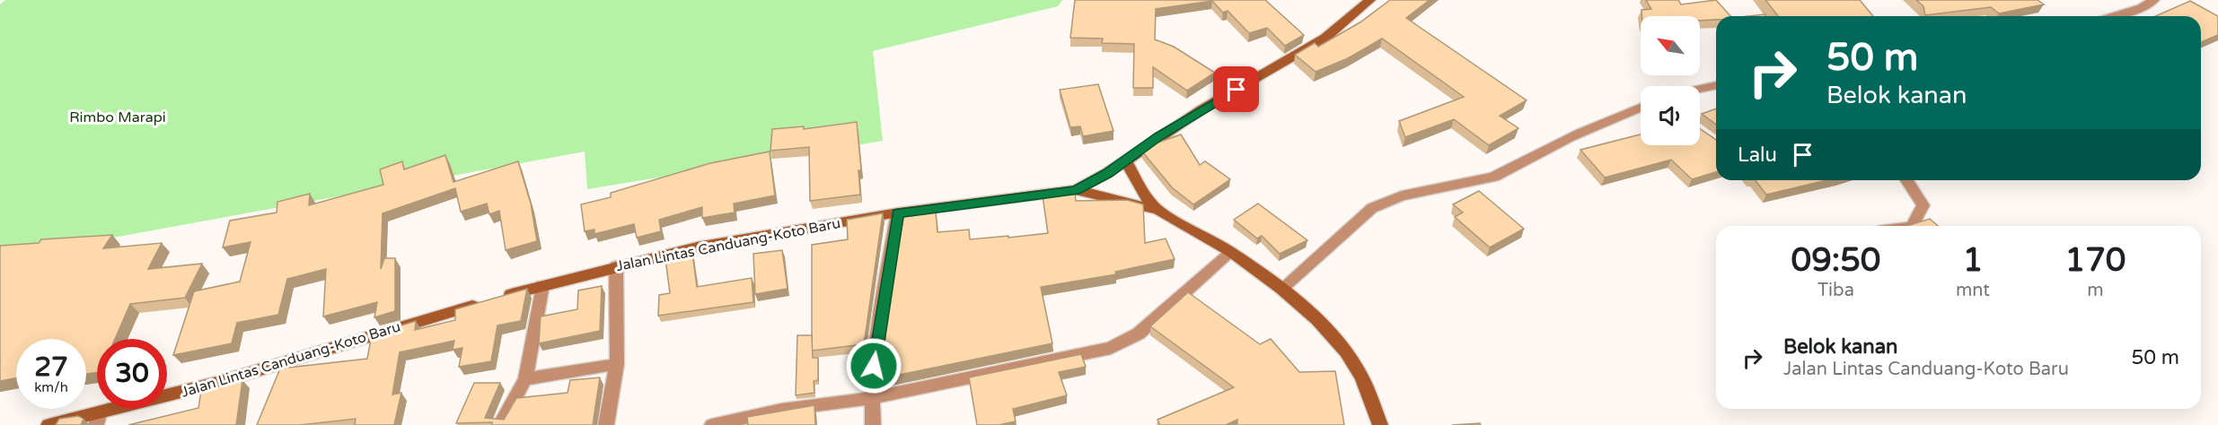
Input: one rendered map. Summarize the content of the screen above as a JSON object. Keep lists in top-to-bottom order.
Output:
{
  "streets": {
    "main road": ["Jalan Lintas Canduang-Koto Baru"]
  },
  "parks": ["Rimbo Marapi"],
  "north": "top left",
  "page": {
    "turn": ["50 m", "Belok kanan"],
    "then": "Lalu",
    "eta": [
      "09:50",
      "Tiba",
      "1",
      "mnt",
      "170",
      "m"
    ],
    "list": [
      {
        "name": "Belok kanan",
        "note": "Jalan Lintas Canduang-Koto Baru",
        "value": "50 m"
      }
    ],
    "speed": "27 km/h",
    "limit": "30"
  }
}
